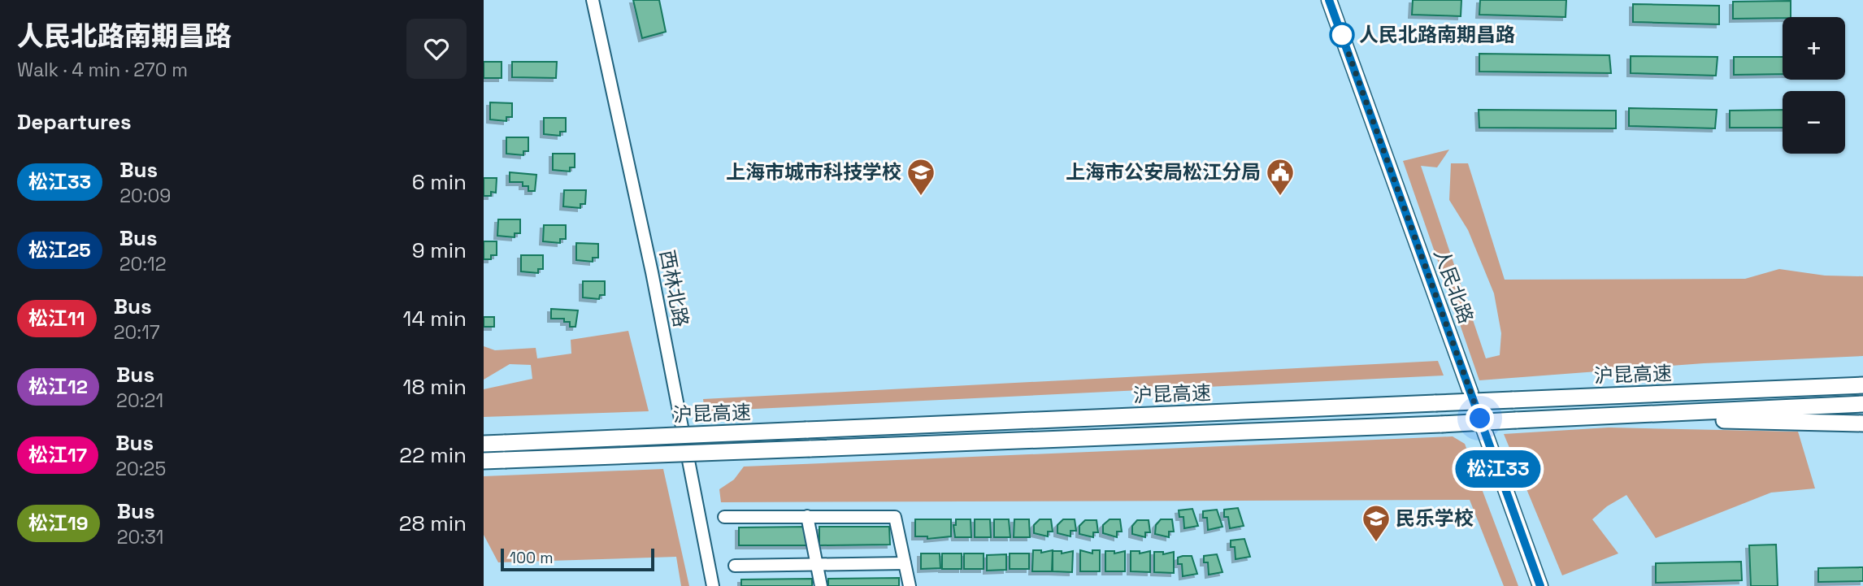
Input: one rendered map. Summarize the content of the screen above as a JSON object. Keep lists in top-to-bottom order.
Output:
{
  "streets": {
    "highway": ["沪昆高速"],
    "main road": ["人民北路"],
    "street": ["西林北路"]
  },
  "places": {
    "other": ["人民北路南期昌路"],
    "school or university": ["上海市城市科技学校", "民乐学校"],
    "public building": ["上海市公安局松江分局"]
  },
  "lines": ["bus line 松江33"],
  "scale_bar": "100 m",
  "page": {
    "heading": [
      ["人民北路南期昌路", "Walk · 4 min · 270 m"],
      "Departures"
    ],
    "on_map": "松江33",
    "map_buttons": ["+", "−"],
    "list": [
      {
        "mark": "松江33",
        "name": "Bus",
        "note": "20:09",
        "value": "6 min"
      },
      {
        "mark": "松江25",
        "name": "Bus",
        "note": "20:12",
        "value": "9 min"
      },
      {
        "mark": "松江11",
        "name": "Bus",
        "note": "20:17",
        "value": "14 min"
      },
      {
        "mark": "松江12",
        "name": "Bus",
        "note": "20:21",
        "value": "18 min"
      },
      {
        "mark": "松江17",
        "name": "Bus",
        "note": "20:25",
        "value": "22 min"
      },
      {
        "mark": "松江19",
        "name": "Bus",
        "note": "20:31",
        "value": "28 min"
      }
    ],
    "scale": "100 m"
  }
}
